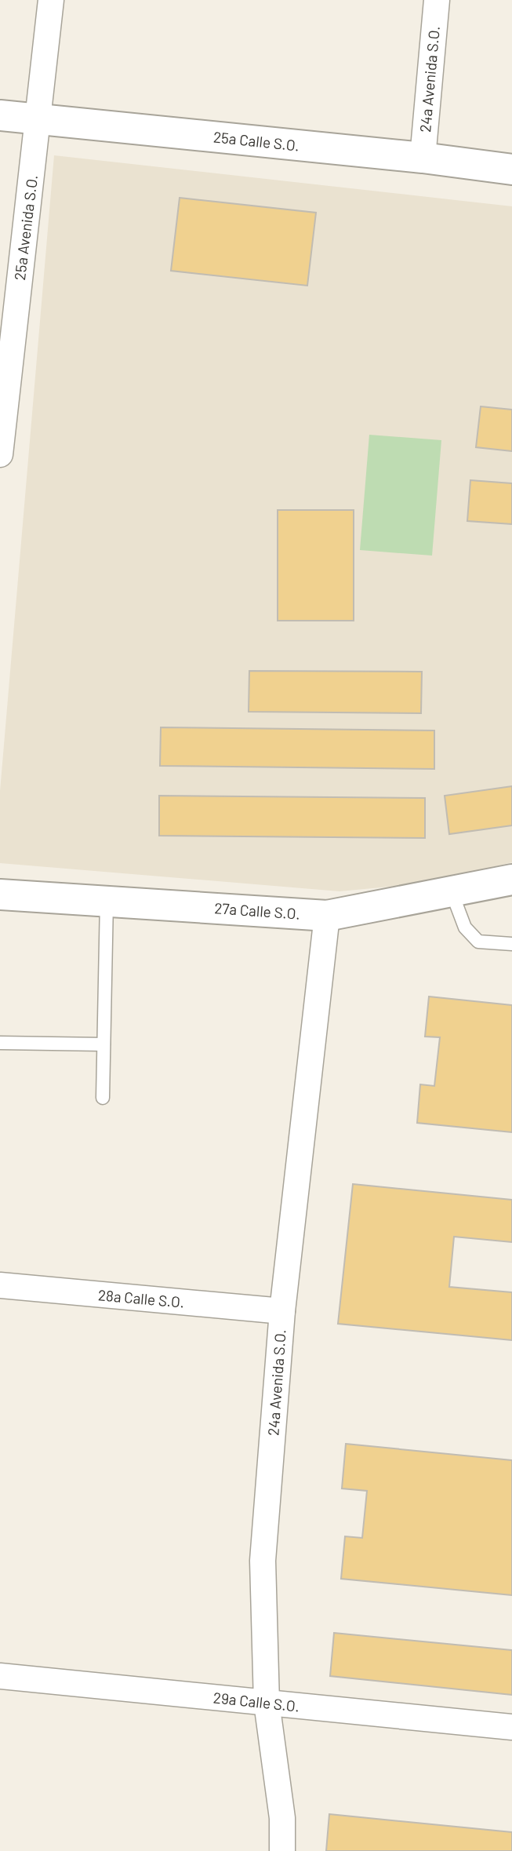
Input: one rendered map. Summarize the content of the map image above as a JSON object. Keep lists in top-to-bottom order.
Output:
{
  "streets": {
    "street": [
      "24a Avenida S.O.",
      "25a Calle S.O.",
      "25a Avenida S.O.",
      "27a Calle S.O.",
      "28a Calle S.O.",
      "29a Calle S.O."
    ]
  },
  "crossings": [
    ["24a Avenida S.O.", "25a Calle S.O."],
    ["24a Avenida S.O.", "27a Calle S.O."],
    ["24a Avenida S.O.", "28a Calle S.O."],
    ["24a Avenida S.O.", "29a Calle S.O."],
    ["25a Calle S.O.", "25a Avenida S.O."]
  ]
}
